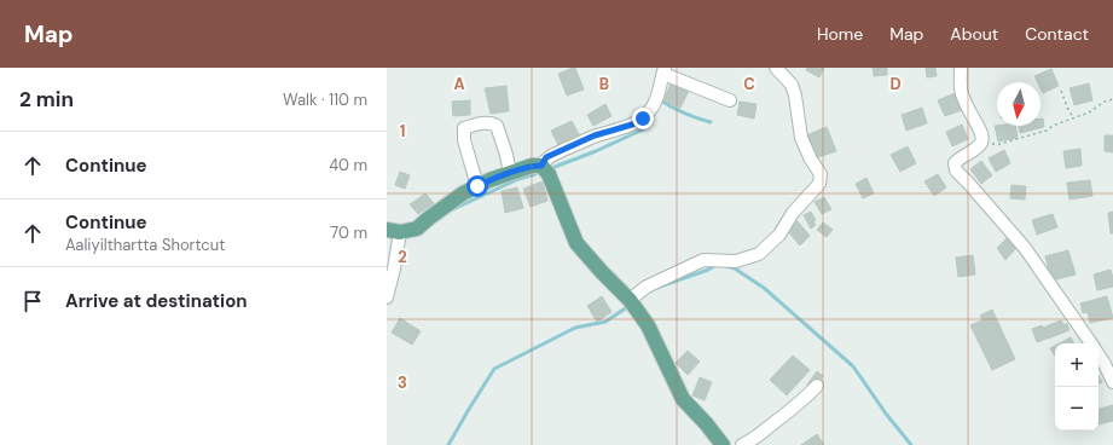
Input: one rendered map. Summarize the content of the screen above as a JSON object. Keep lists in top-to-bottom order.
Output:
{
  "north": "bottom",
  "page": {
    "header": "Map",
    "nav": [
      "Home",
      "Map",
      "About",
      "Contact"
    ],
    "heading": ["2 min", "Walk · 110 m"],
    "list": [
      ["Continue", "40 m"],
      ["Continue", "Aaliyilthartta Shortcut", "70 m"],
      "Arrive at destination"
    ],
    "map_buttons": ["+", "−"]
  },
  "grid": {
    "columns": [
      "A",
      "B",
      "C",
      "D"
    ],
    "rows": ["1", "2", "3"]
  }
}
